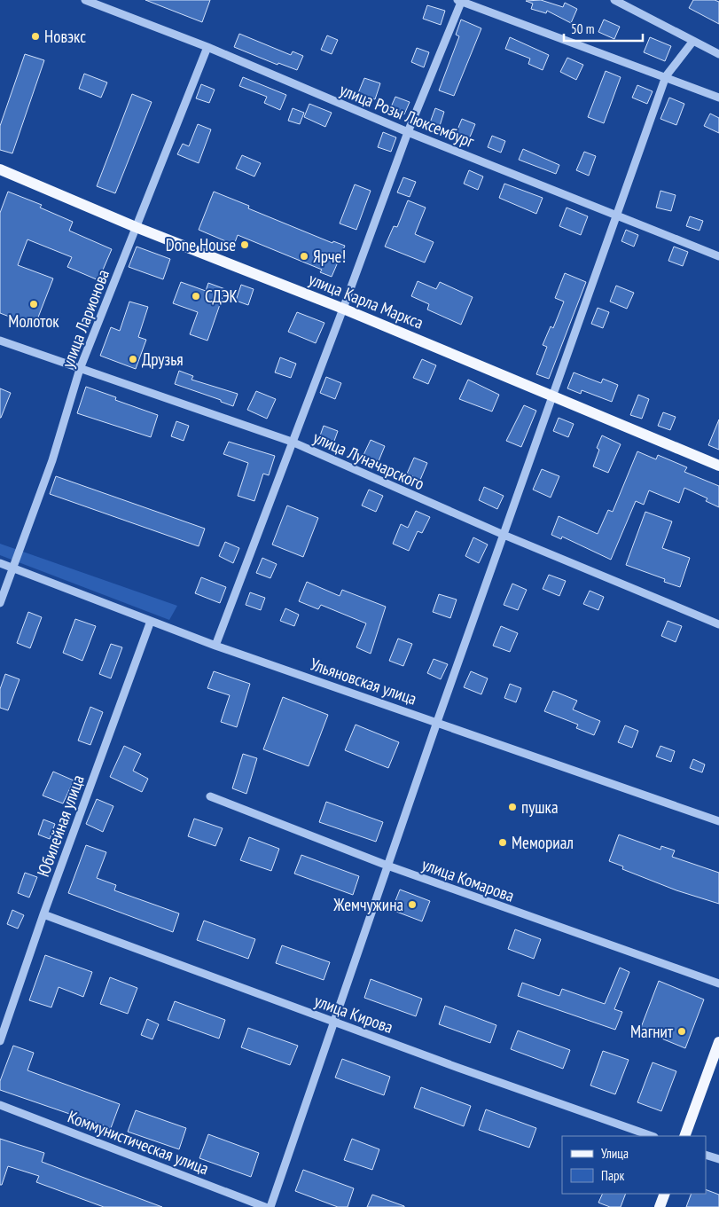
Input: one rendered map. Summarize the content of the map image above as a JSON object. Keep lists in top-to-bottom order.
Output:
{
  "streets": {
    "main road": ["улица Карла Маркса"],
    "street": [
      "улица Розы Люксембург",
      "улица Ларионова",
      "улица Луначарского",
      "Ульяновская улица",
      "Юбилейная улица",
      "улица Комарова",
      "улица Кирова",
      "Коммунистическая улица"
    ]
  },
  "crossings": [
    ["улица Розы Люксембург", "улица Ларионова"],
    ["улица Карла Маркса", "улица Ларионова"],
    ["улица Ларионова", "улица Луначарского"],
    ["улица Ларионова", "Ульяновская улица"],
    ["Ульяновская улица", "Юбилейная улица"],
    ["Юбилейная улица", "улица Кирова"]
  ],
  "places": [
    "Новэкс",
    "Done House",
    "Ярче!",
    "СДЭК",
    "Молоток",
    "Друзья",
    "пушка",
    "Мемориал",
    "Жемчужина",
    "Магнит"
  ],
  "legend": ["Улица", "Парк"],
  "scale_bar": "50 m"
}
